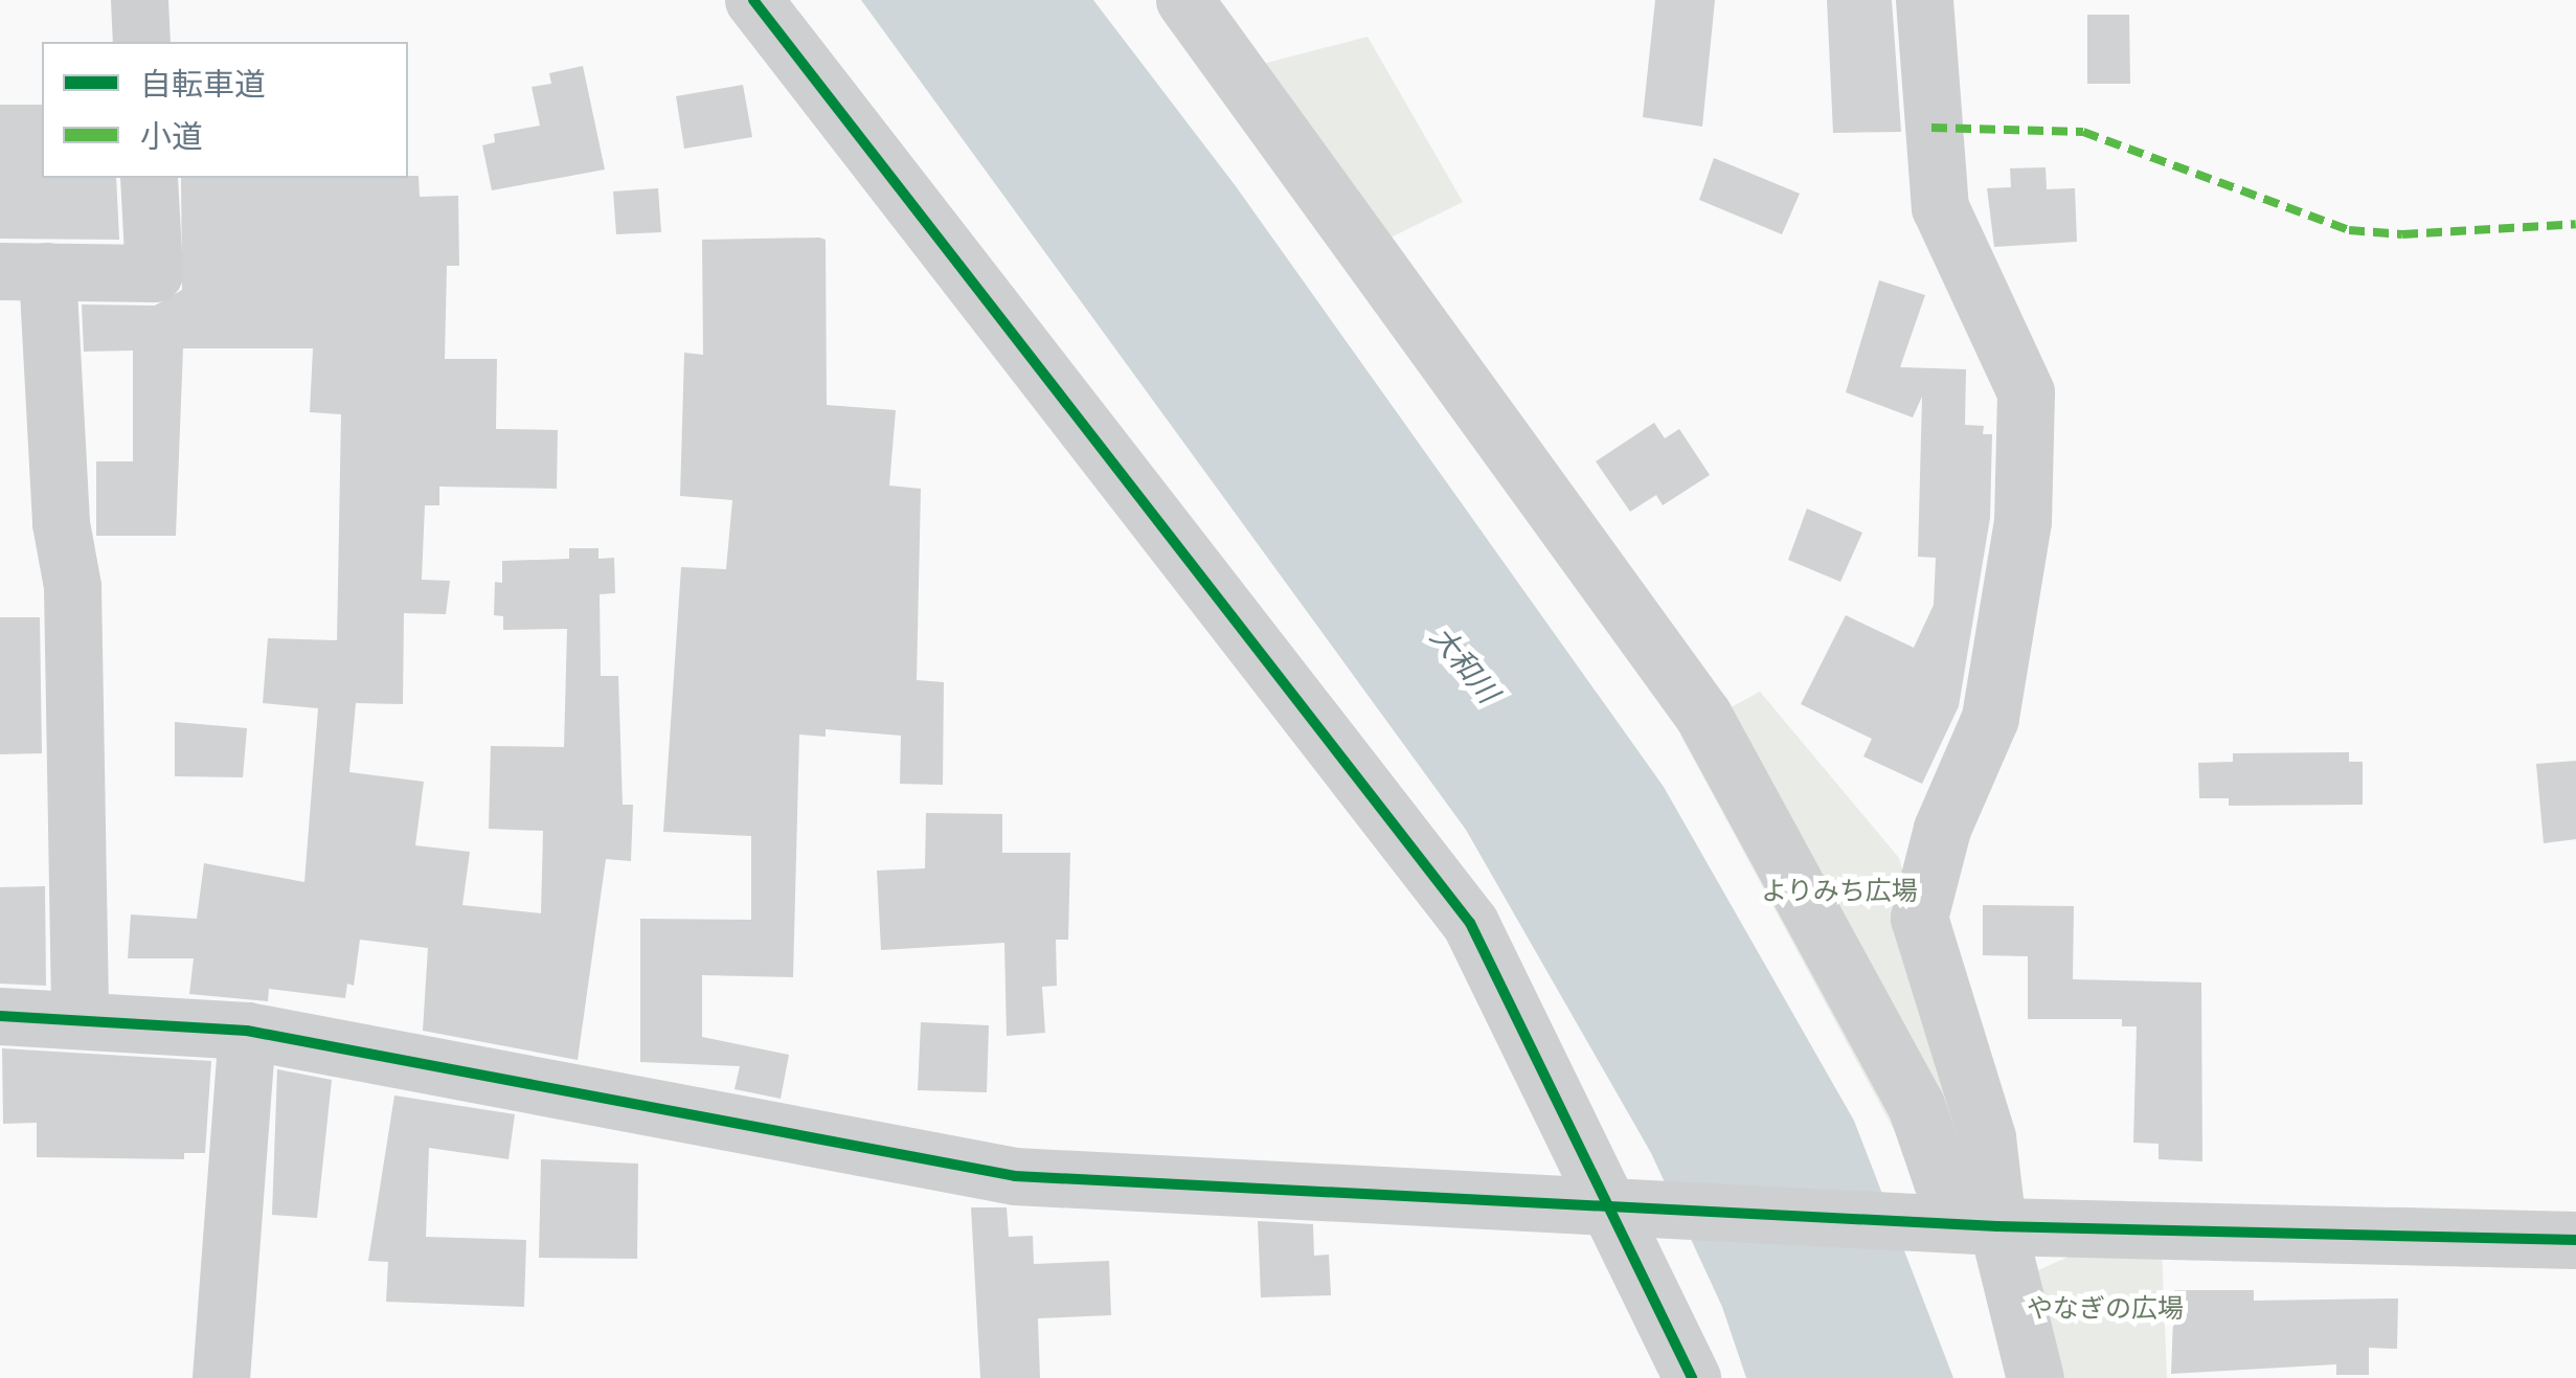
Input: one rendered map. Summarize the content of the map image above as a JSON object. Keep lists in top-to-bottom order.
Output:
{
  "water": ["大和川"],
  "parks": ["よりみち広場", "やなぎの広場"],
  "legend": ["自転車道", "小道"]
}
